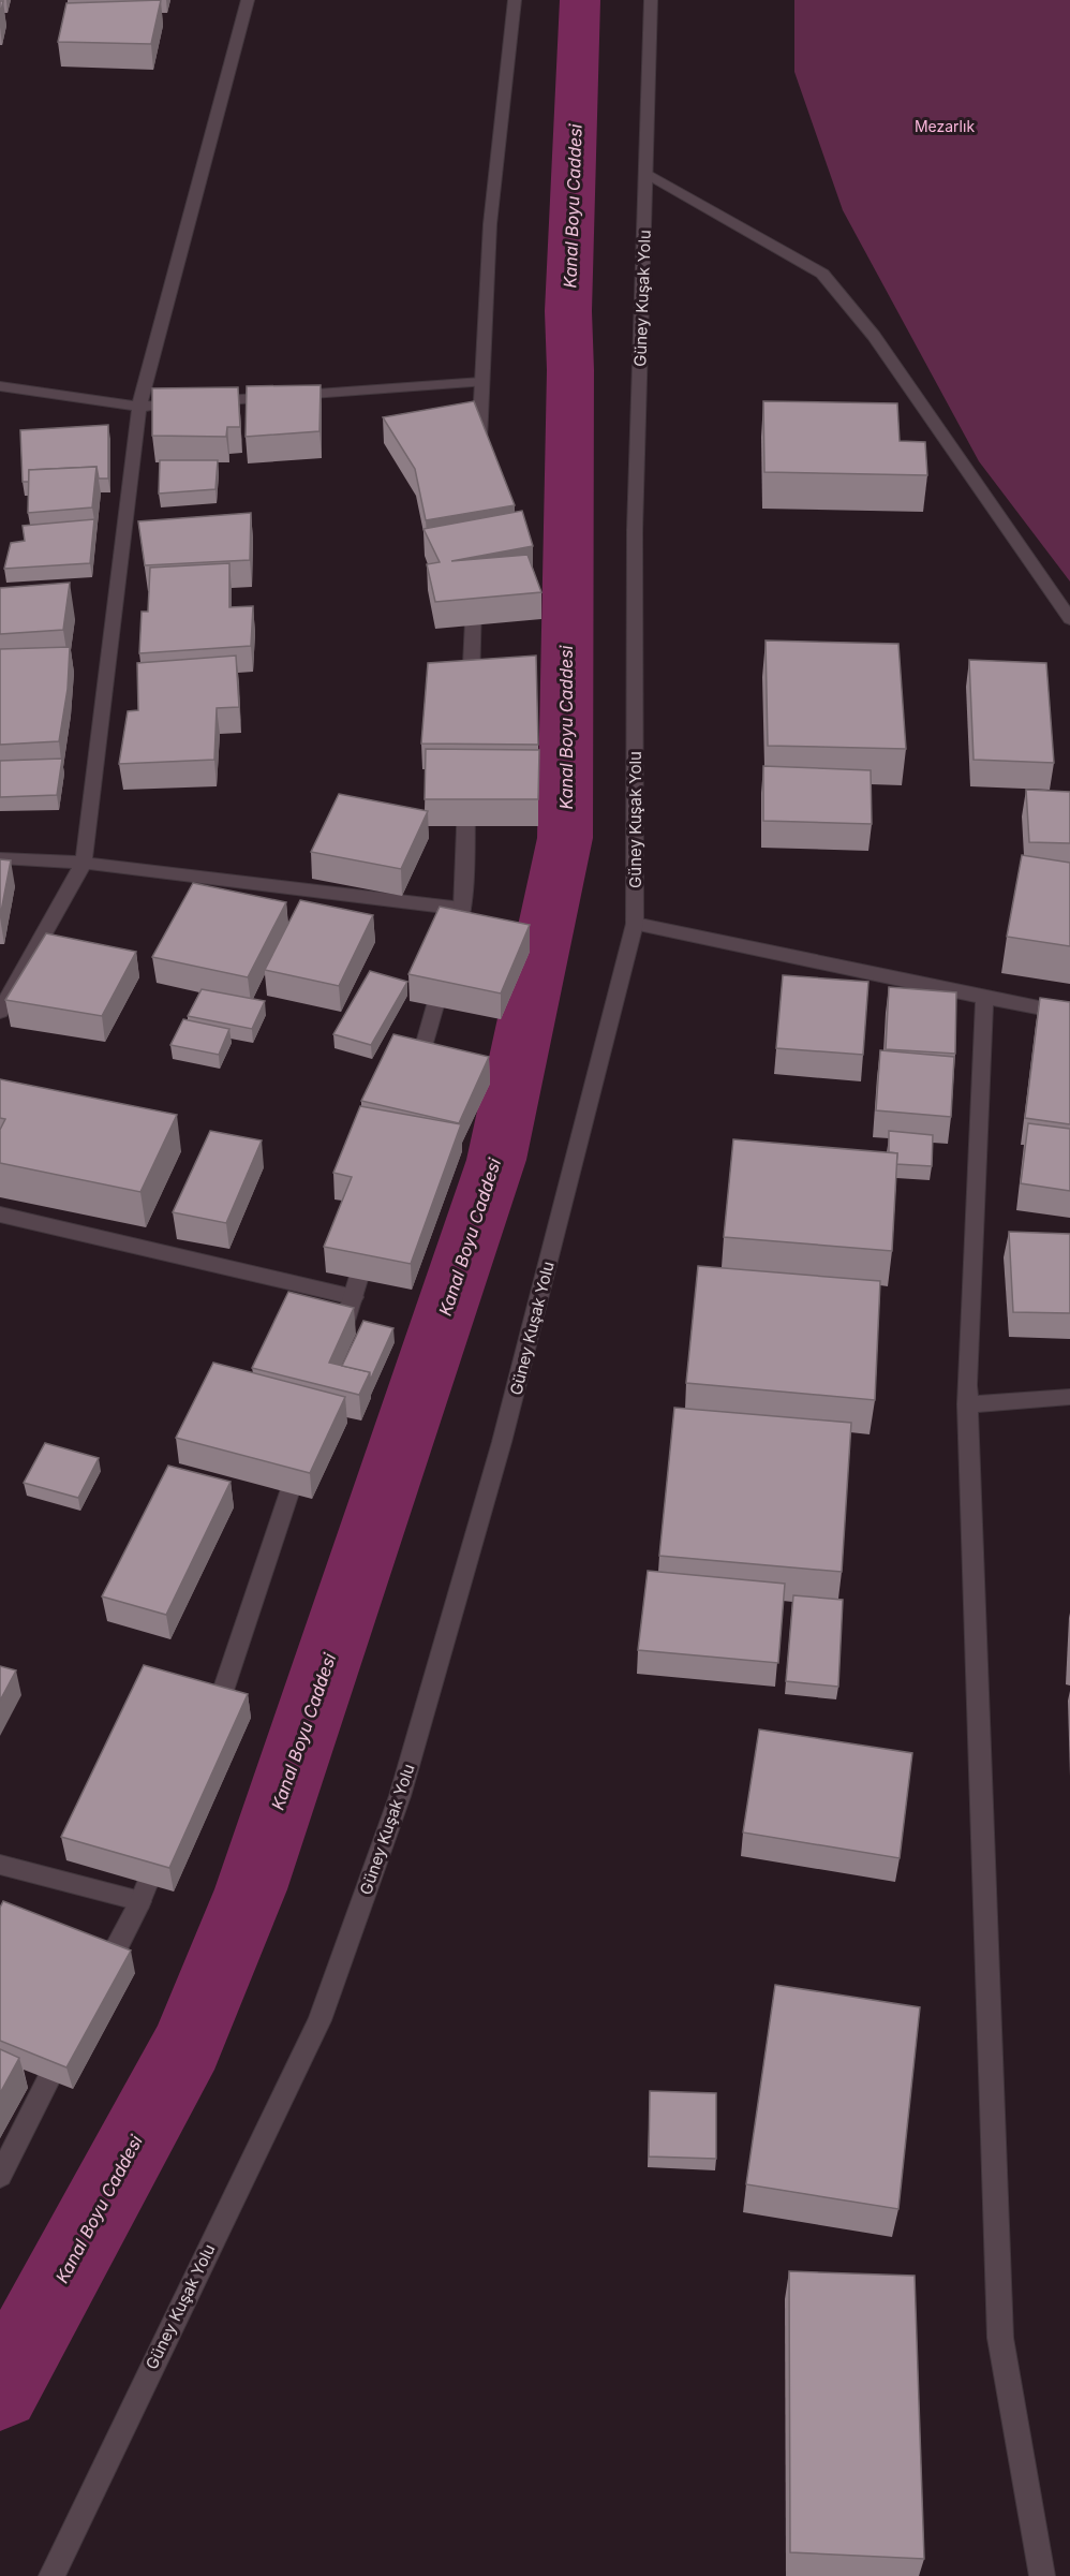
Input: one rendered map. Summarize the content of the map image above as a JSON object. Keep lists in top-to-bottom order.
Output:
{
  "streets": {
    "street": ["Güney Kuşak Yolu"]
  },
  "water": ["Kanal Boyu Caddesi"],
  "parks": ["Mezarlık"]
}
